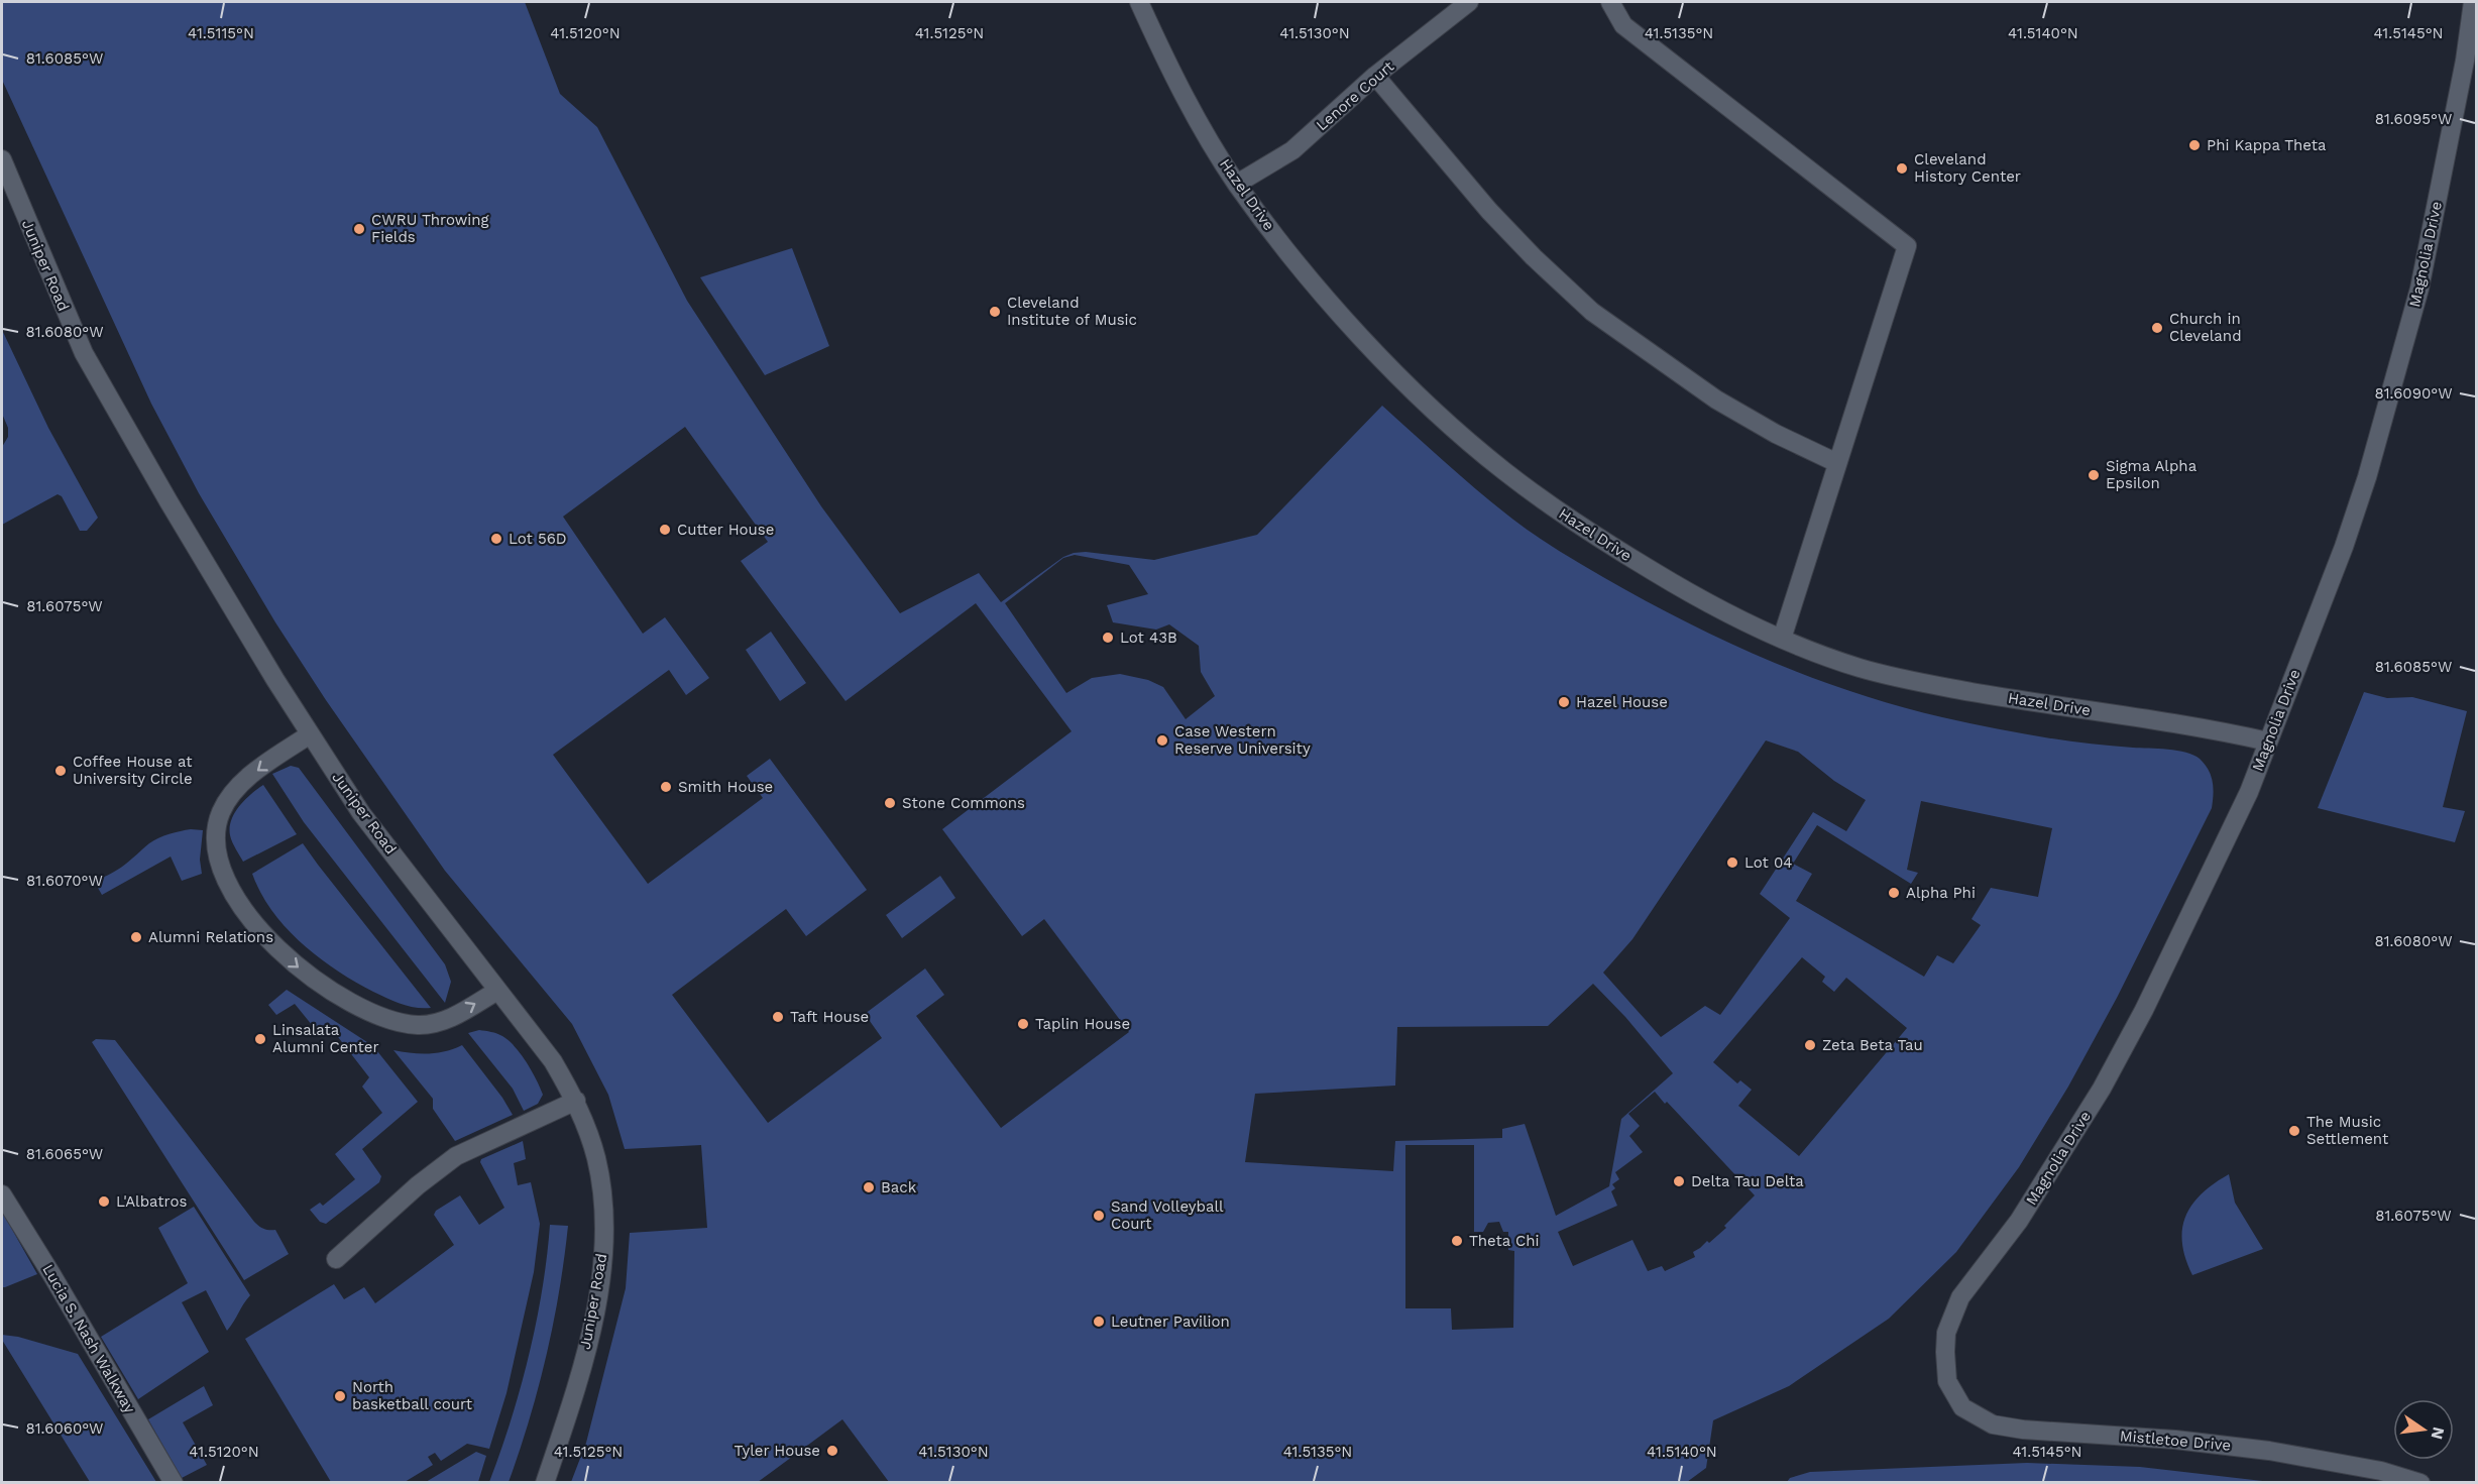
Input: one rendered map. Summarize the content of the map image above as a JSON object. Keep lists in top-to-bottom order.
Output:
{
  "streets": {
    "street": [
      "Lenore Court",
      "Hazel Drive",
      "Magnolia Drive",
      "Juniper Road",
      "Lucia S. Nash Walkway",
      "Mistletoe Drive"
    ]
  },
  "crossings": [
    ["Lenore Court", "Hazel Drive"],
    ["Hazel Drive", "Magnolia Drive"],
    ["Magnolia Drive", "Mistletoe Drive"]
  ],
  "places": [
    "Phi Kappa Theta",
    "Cleveland History Center",
    "CWRU Throwing Fields",
    "Cleveland Institute of Music",
    "Church in Cleveland",
    "Sigma Alpha Epsilon",
    "Cutter House",
    "Lot 56D",
    "Lot 43B",
    "Hazel House",
    "Case Western Reserve University",
    "Coffee House at University Circle",
    "Smith House",
    "Stone Commons",
    "Lot 04",
    "Alpha Phi",
    "Alumni Relations",
    "Taft House",
    "Taplin House",
    "Linsalata Alumni Center",
    "Zeta Beta Tau",
    "The Music Settlement",
    "Delta Tau Delta",
    "Back",
    "L'Albatros",
    "Sand Volleyball Court",
    "Theta Chi",
    "Leutner Pavilion",
    "North basketball court",
    "Tyler House"
  ],
  "north": "right",
  "coordinates": [
    "41.5130°N",
    "41.5135°N",
    "41.5145°N",
    "41.5115°N",
    "41.5120°N",
    "41.5125°N",
    "41.5140°N",
    "81.6085°W",
    "81.6095°W",
    "81.6080°W",
    "81.6090°W",
    "81.6075°W",
    "81.6070°W",
    "81.6065°W",
    "81.6060°W"
  ]
}
